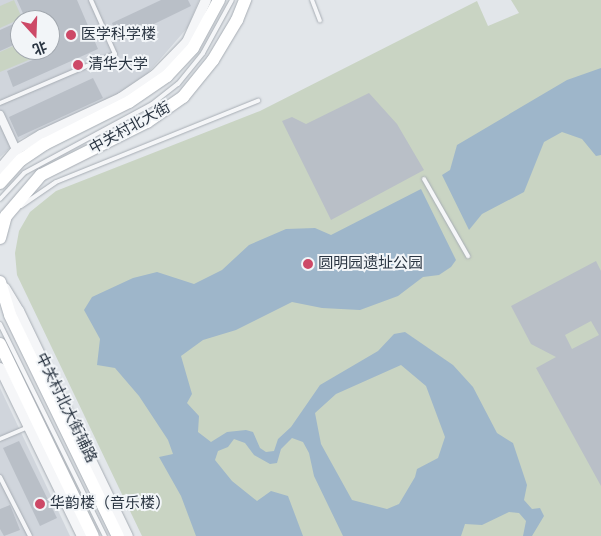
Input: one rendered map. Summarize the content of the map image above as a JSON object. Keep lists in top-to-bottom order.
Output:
{
  "streets": {
    "main road": ["中关村北大街"],
    "street": ["中关村北大街辅路"]
  },
  "places": [
    "医学科学楼",
    "清华大学",
    "圆明园遗址公园",
    "华韵楼（音乐楼）"
  ],
  "north": "bottom"
}
